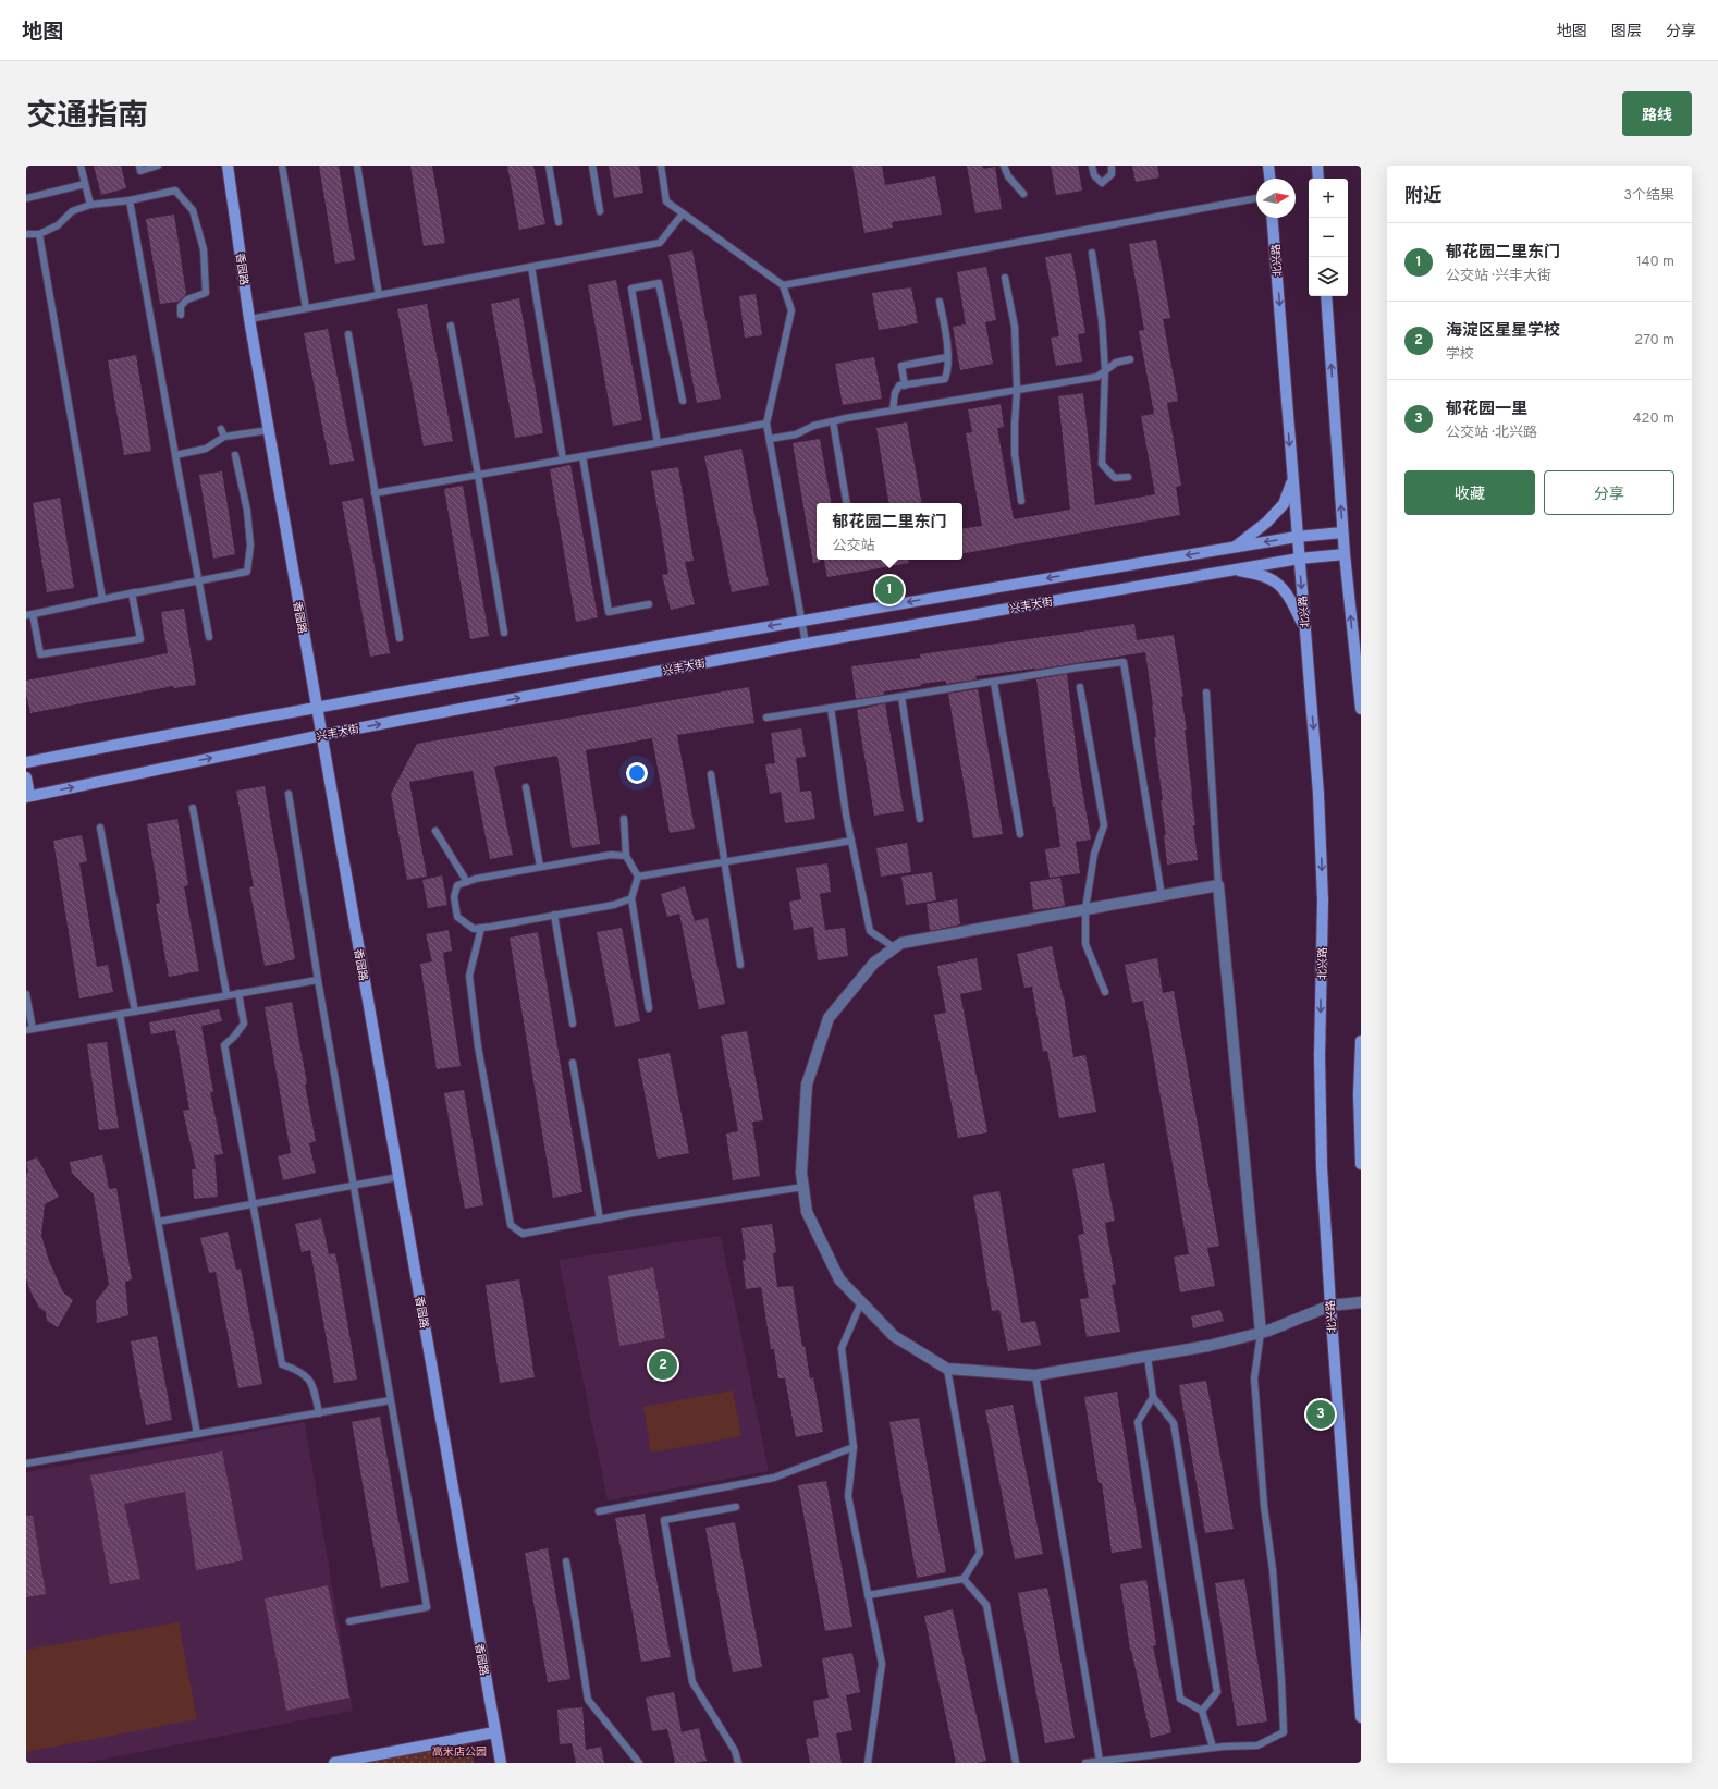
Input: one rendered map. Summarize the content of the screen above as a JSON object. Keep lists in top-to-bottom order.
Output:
{
  "streets": {
    "main road": ["北兴路", "香园路", "兴丰大街"]
  },
  "crossings": [
    ["北兴路", "兴丰大街"],
    ["香园路", "兴丰大街"]
  ],
  "parks": ["高米店公园"],
  "north": "right",
  "page": {
    "header": "地图",
    "nav": ["地图", "图层", "分享"],
    "title": "交通指南",
    "buttons": [
      "路线",
      ["收藏", "分享"]
    ],
    "heading": ["附近", "3个结果"],
    "map_buttons": ["+", "−"],
    "list": [
      {
        "mark": "1",
        "name": "郁花园二里东门",
        "note": "公交站 · 兴丰大街",
        "value": "140 m"
      },
      {
        "mark": "2",
        "name": "海淀区星星学校",
        "note": "学校",
        "value": "270 m"
      },
      {
        "mark": "3",
        "name": "郁花园一里",
        "note": "公交站 · 北兴路",
        "value": "420 m"
      }
    ],
    "popup": ["郁花园二里东门", "公交站"],
    "pins": ["1", "2", "3"]
  }
}
